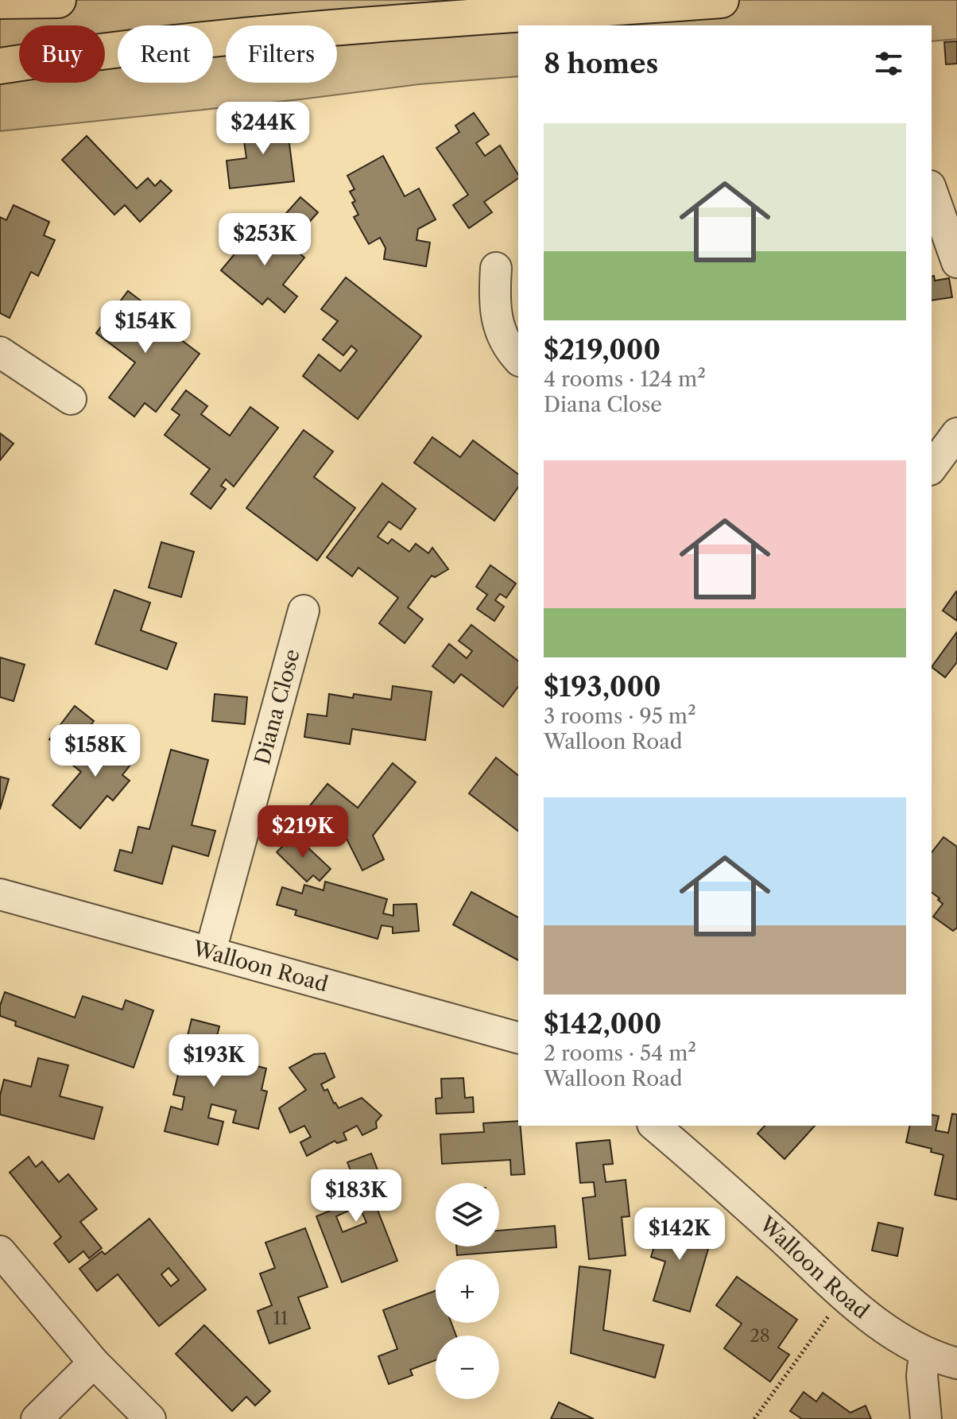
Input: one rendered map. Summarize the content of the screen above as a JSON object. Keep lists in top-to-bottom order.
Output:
{
  "streets": {
    "street": ["Diana Close", "Walloon Road"]
  },
  "crossings": [
    ["Diana Close", "Walloon Road"]
  ],
  "house_numbers": ["11", "28"],
  "page": {
    "chip": ["Buy", "Rent", "Filters"],
    "heading": "8 homes",
    "price": [
      "$244K",
      "$253K",
      "$154K",
      "$158K",
      "$219K",
      "$193K",
      "$183K",
      "$142K"
    ],
    "list": [
      {
        "name": "$219,000",
        "note": "4 rooms · 124 m² · Diana Close"
      },
      {
        "name": "$193,000",
        "note": "3 rooms · 95 m² · Walloon Road"
      },
      {
        "name": "$142,000",
        "note": "2 rooms · 54 m² · Walloon Road"
      }
    ],
    "map_buttons": ["+", "−"]
  }
}
